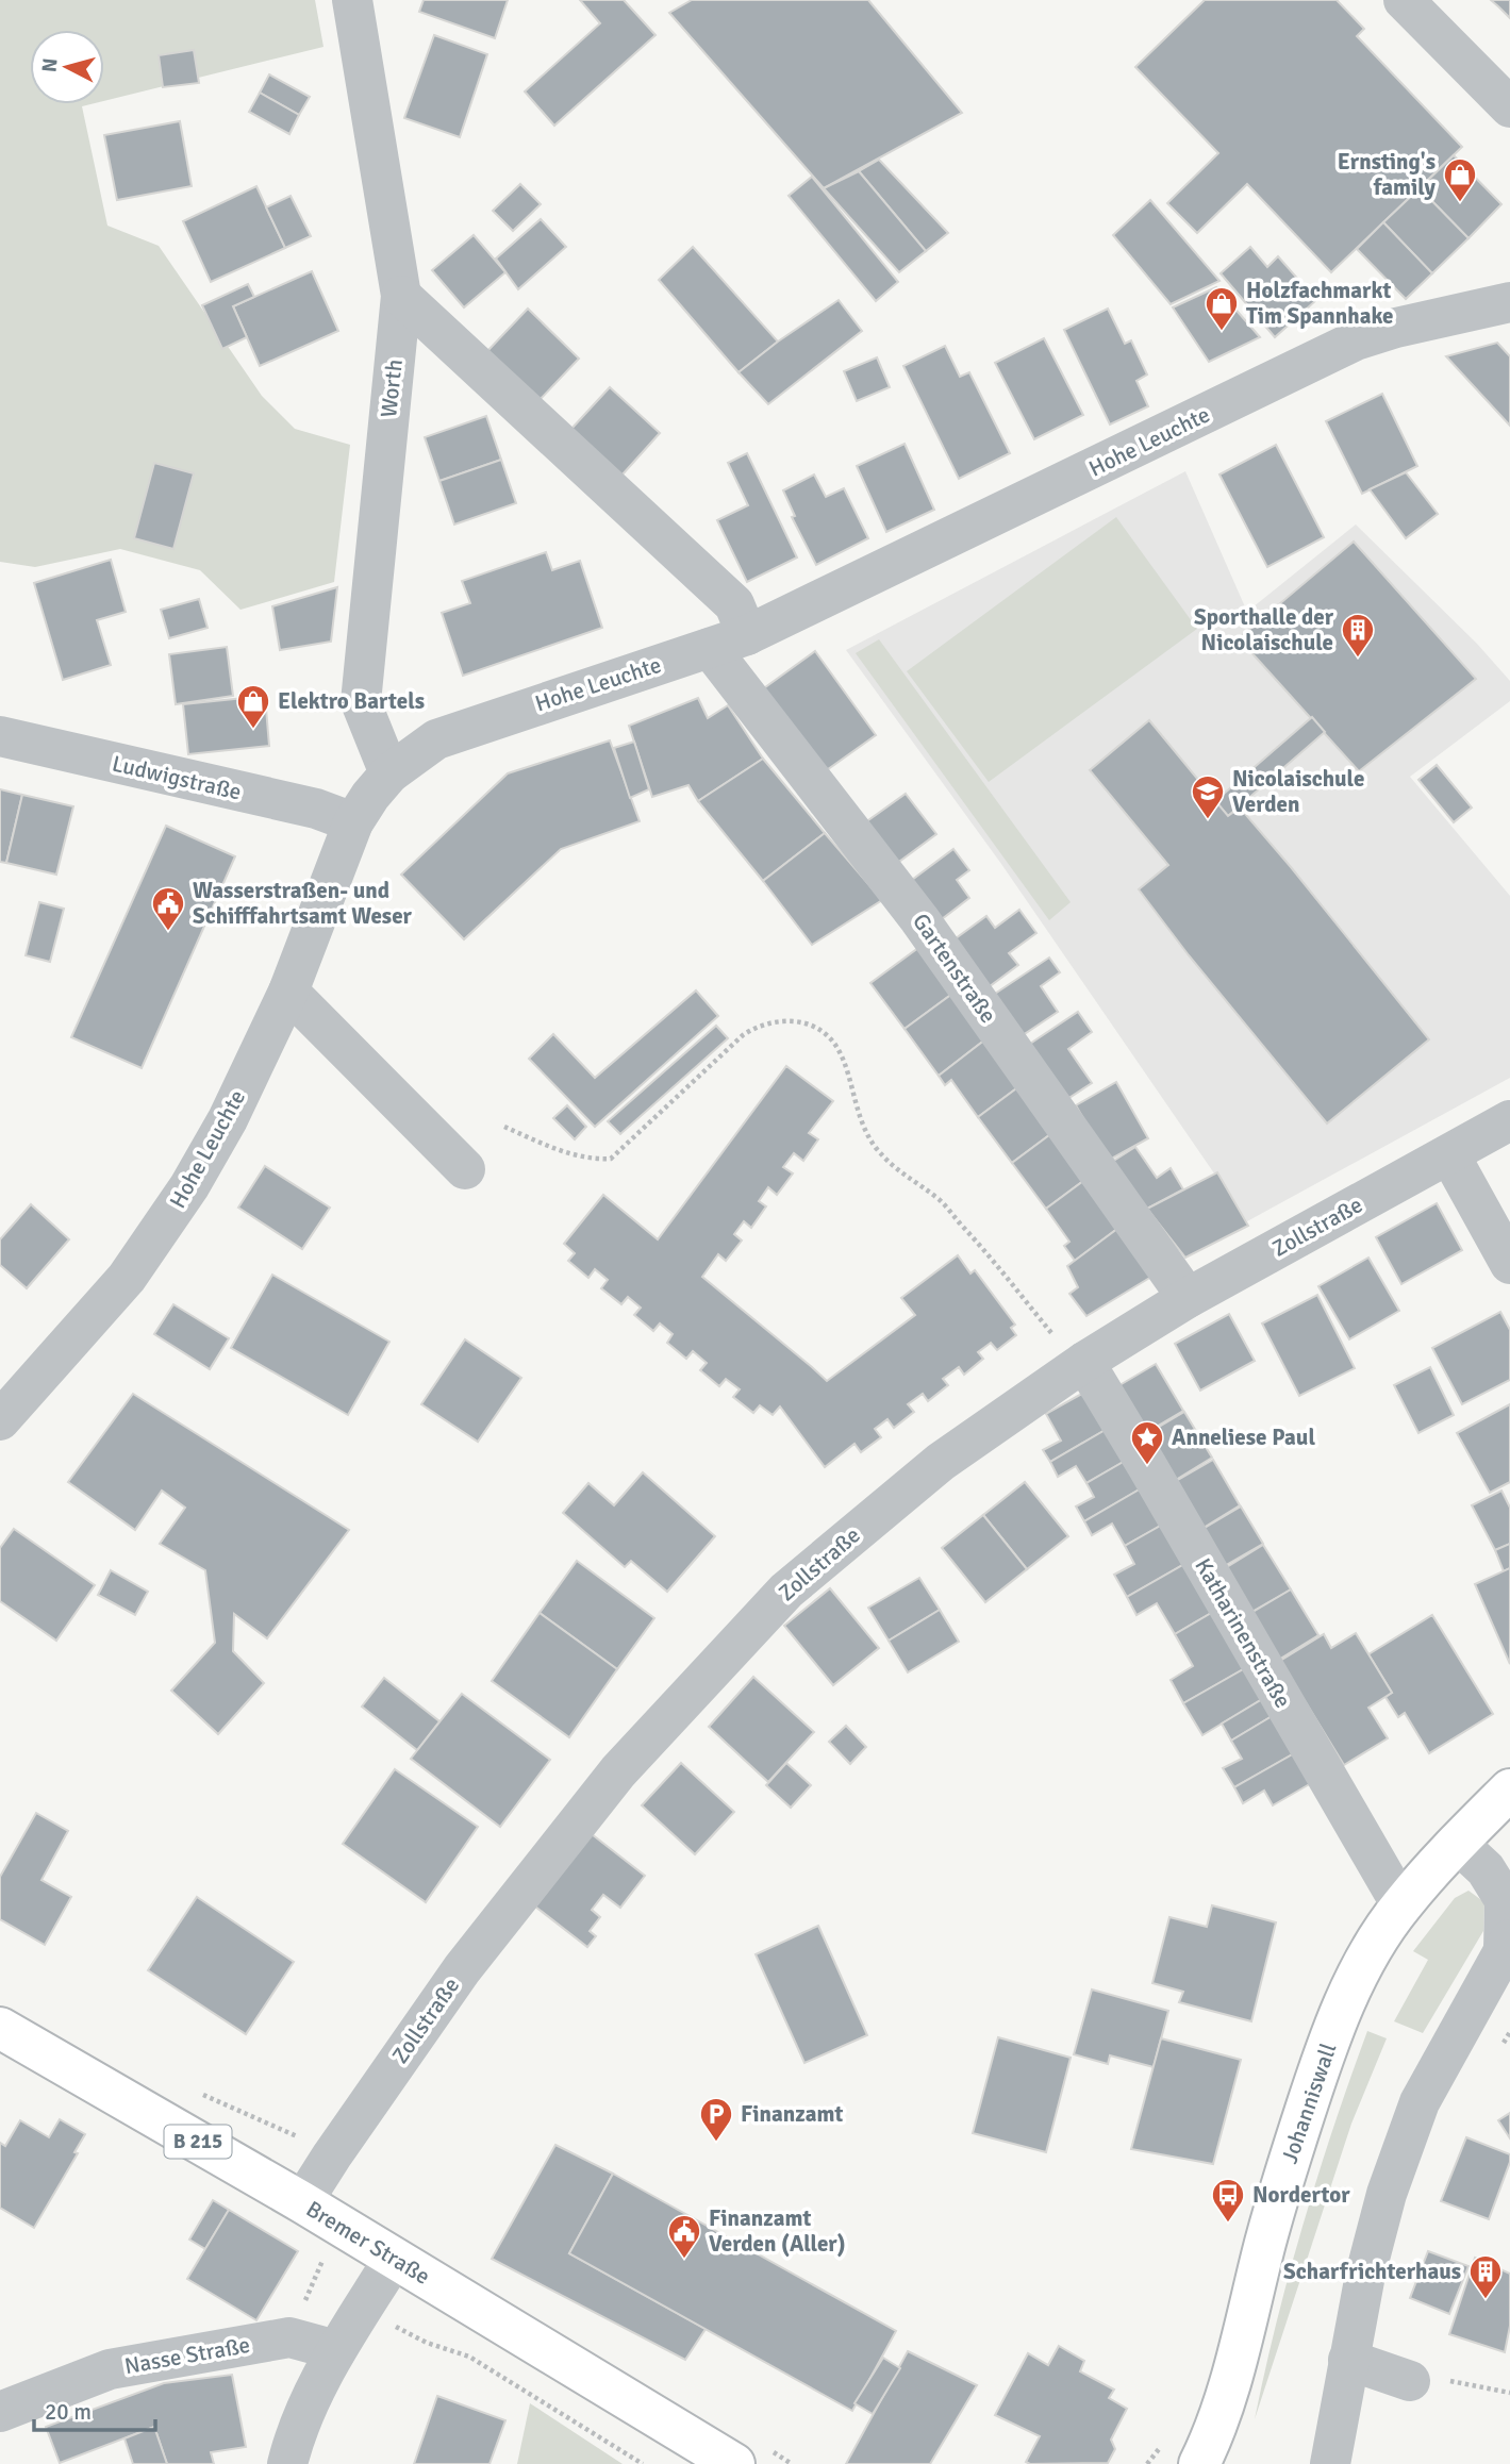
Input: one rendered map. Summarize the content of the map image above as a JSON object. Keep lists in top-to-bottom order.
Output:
{
  "streets": {
    "main road": ["Johanniswall", "B 215", "Bremer Straße"],
    "street": [
      "Worth",
      "Hohe Leuchte",
      "Ludwigstraße",
      "Gartenstraße",
      "Zollstraße",
      "Katharinenstraße",
      "Nasse Straße"
    ]
  },
  "crossings": [
    ["Worth", "Hohe Leuchte"],
    ["Worth", "Gartenstraße"],
    ["Hohe Leuchte", "Ludwigstraße"],
    ["Hohe Leuchte", "Gartenstraße"],
    ["Gartenstraße", "Zollstraße"],
    ["Zollstraße", "Katharinenstraße"],
    ["Zollstraße", "Bremer Straße"],
    ["Katharinenstraße", "Johanniswall"]
  ],
  "places": {
    "shop": ["Ernsting's family", "Holzfachmarkt Tim Spannhake", "Elektro Bartels"],
    "building": ["Sporthalle der Nicolaischule", "Scharfrichterhaus"],
    "school or university": ["Nicolaischule Verden"],
    "public building": ["Wasserstraßen- und Schifffahrtsamt Weser", "Finanzamt Verden (Aller)"],
    "place": ["Anneliese Paul"],
    "parking": ["Finanzamt"],
    "bus stop": ["Nordertor"]
  },
  "scale_bar": "20 m",
  "north": "left"
}
